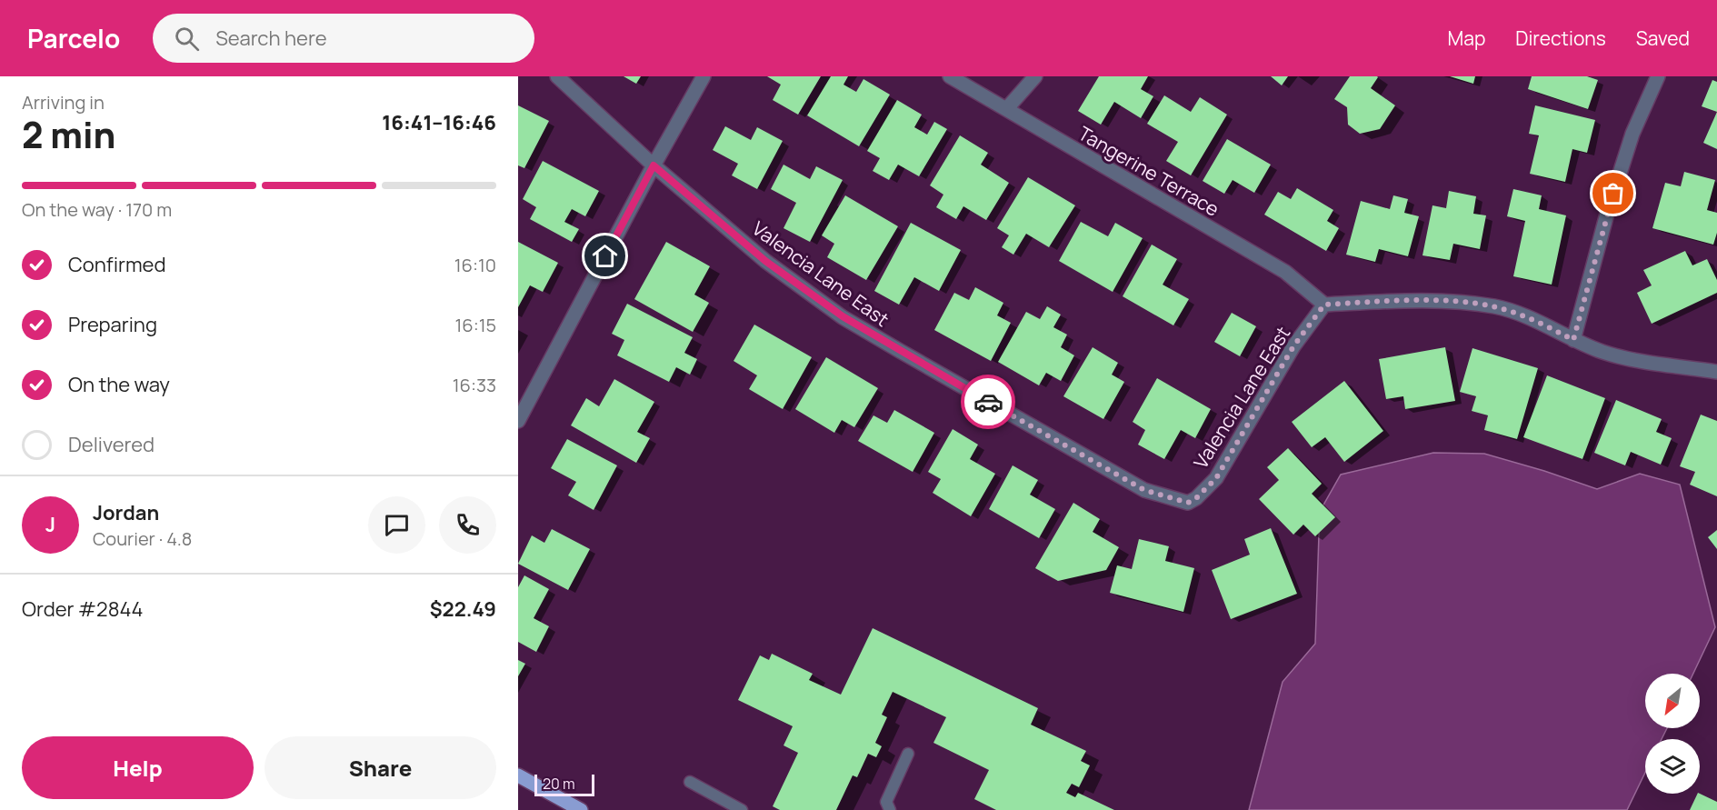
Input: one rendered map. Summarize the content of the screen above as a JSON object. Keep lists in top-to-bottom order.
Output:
{
  "streets": {
    "street": ["Tangerine Terrace", "Valencia Lane East"]
  },
  "crossings": [
    ["Tangerine Terrace", "Valencia Lane East"]
  ],
  "scale_bar": "20 m",
  "north": "bottom left",
  "page": {
    "header": "Parcelo",
    "search": "Search here",
    "nav": ["Map", "Directions", "Saved"],
    "heading": ["2 min", "Arriving in", "16:41–16:46"],
    "panel": [
      "Jordan",
      "Courier · 4.8",
      "Order #2844",
      "$22.49"
    ],
    "bar": "On the way · 170 m",
    "list": [
      ["Confirmed", "16:10"],
      ["Preparing", "16:15"],
      ["On the way", "16:33"],
      "Delivered"
    ],
    "round": "J",
    "buttons": ["Help", "Share"],
    "scale": "20 m"
  }
}
